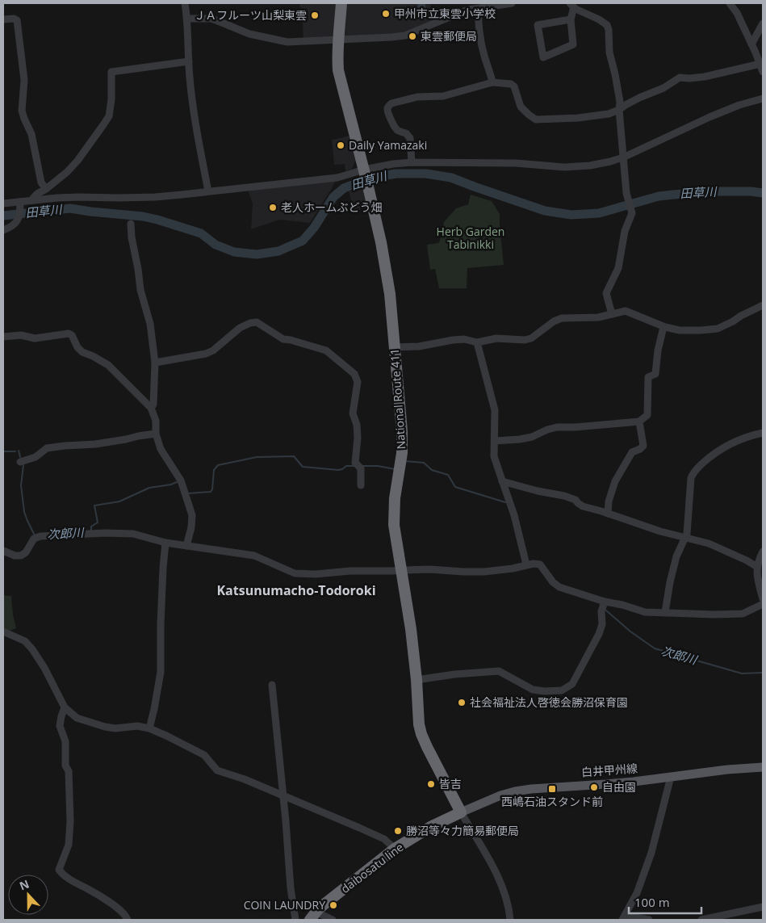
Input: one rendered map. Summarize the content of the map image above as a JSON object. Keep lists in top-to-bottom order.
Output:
{
  "streets": {
    "highway": ["National Route 411", "daibosatu line"],
    "main road": ["白井甲州線"]
  },
  "crossings": [
    ["National Route 411", "白井甲州線"],
    ["National Route 411", "daibosatu line"],
    ["白井甲州線", "daibosatu line"]
  ],
  "districts": ["Katsunumacho-Todoroki"],
  "water": ["田草川", "次郎川"],
  "parks": ["Herb Garden Tabinikki"],
  "places": {
    "other": [
      "甲州市立東雲小学校",
      "ＪＡフルーツ山梨東雲",
      "東雲郵便局",
      "Daily Yamazaki",
      "老人ホームぶどう畑",
      "社会福祉法人啓徳会勝沼保育園",
      "皆吉",
      "自由園",
      "勝沼等々力簡易郵便局",
      "COIN LAUNDRY"
    ],
    "transit": ["西嶋石油スタンド前"]
  },
  "scale_bar": "100 m",
  "north": "top"
}
